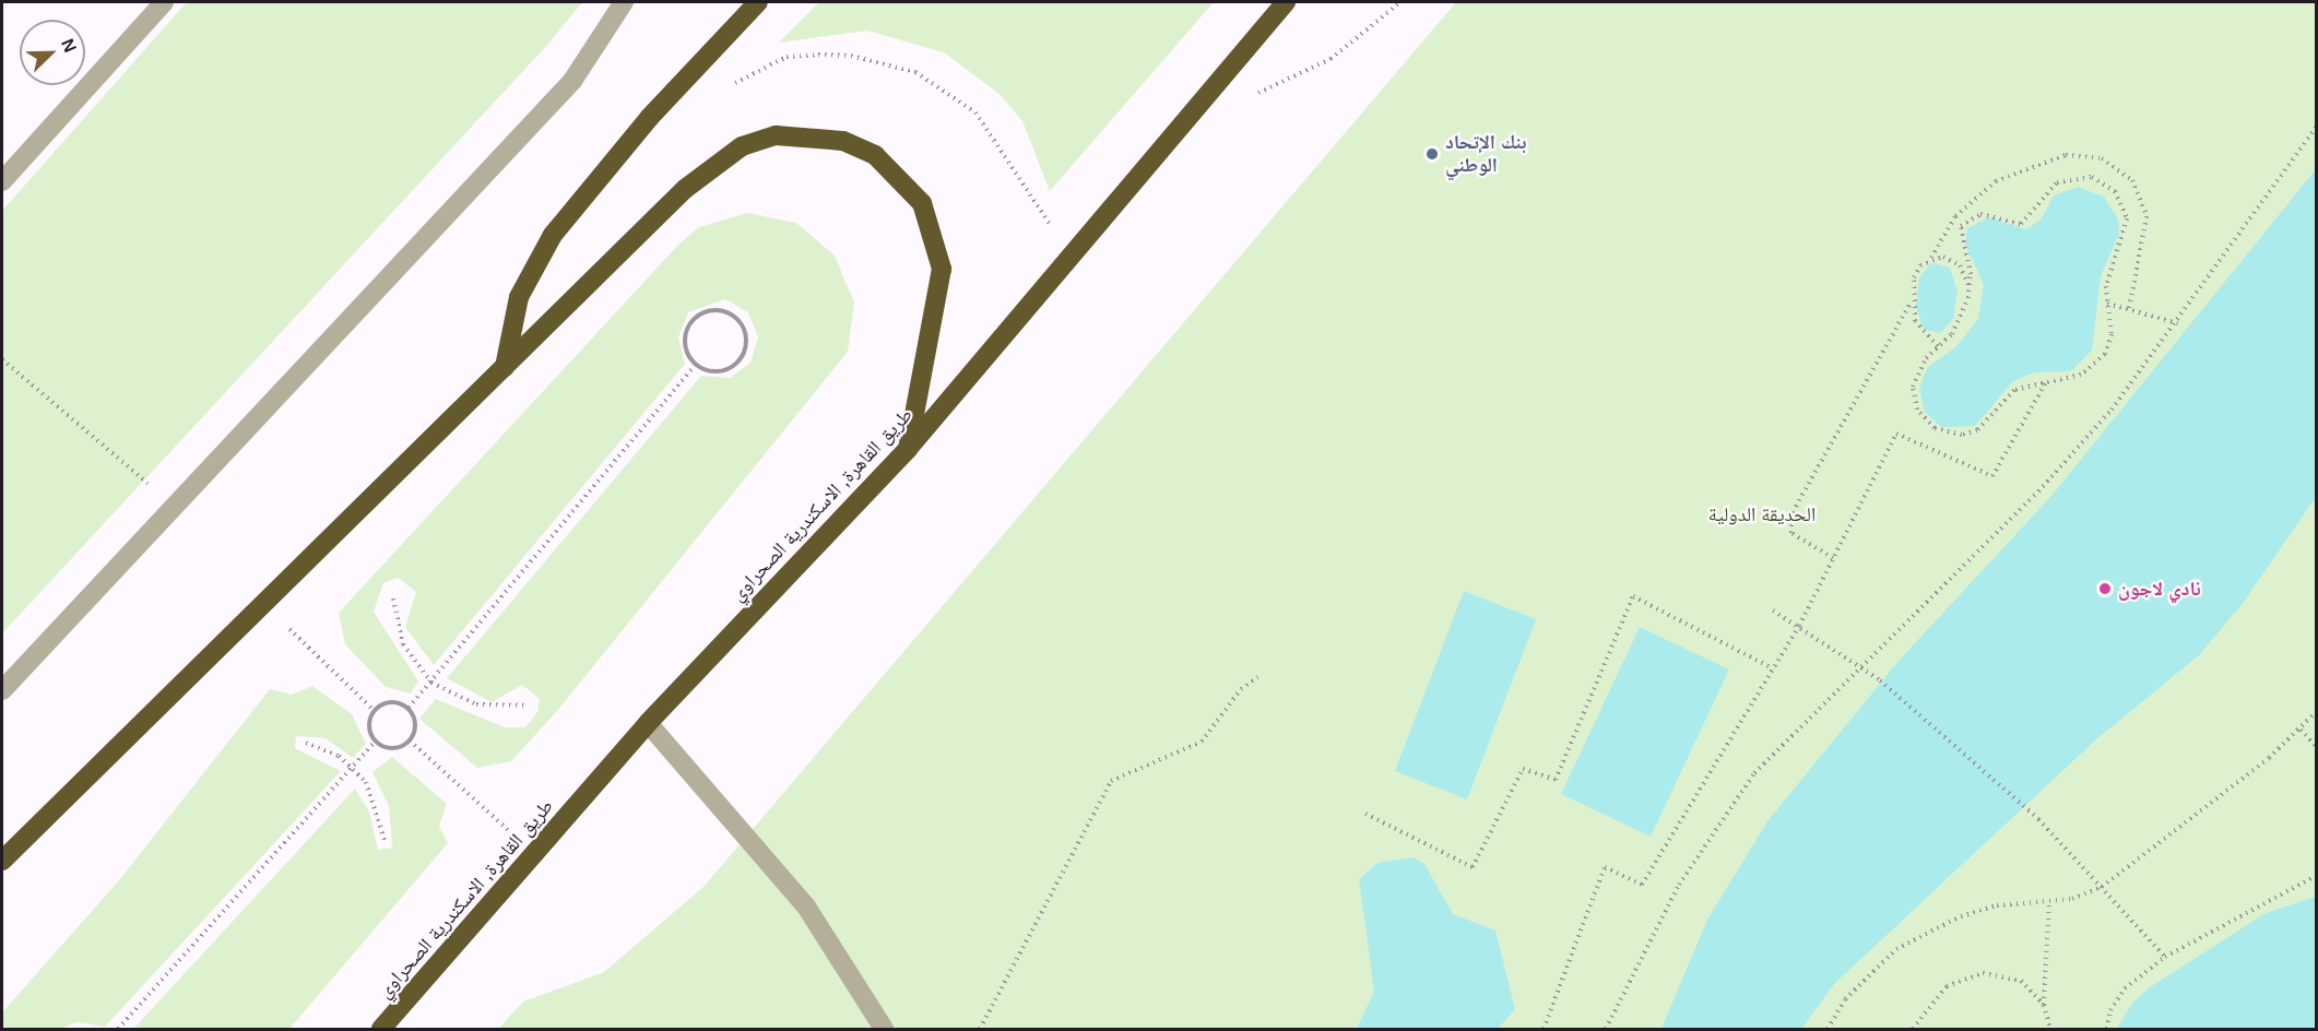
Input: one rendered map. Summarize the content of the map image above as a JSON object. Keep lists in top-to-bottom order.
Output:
{
  "streets": {
    "highway": ["طريق القاهرة, الاسكندرية الصحراوي"]
  },
  "parks": ["الحديقة الدولية"],
  "places": ["بنك الإتحاد الوطني", "نادي لاجون"],
  "north": "top right"
}
